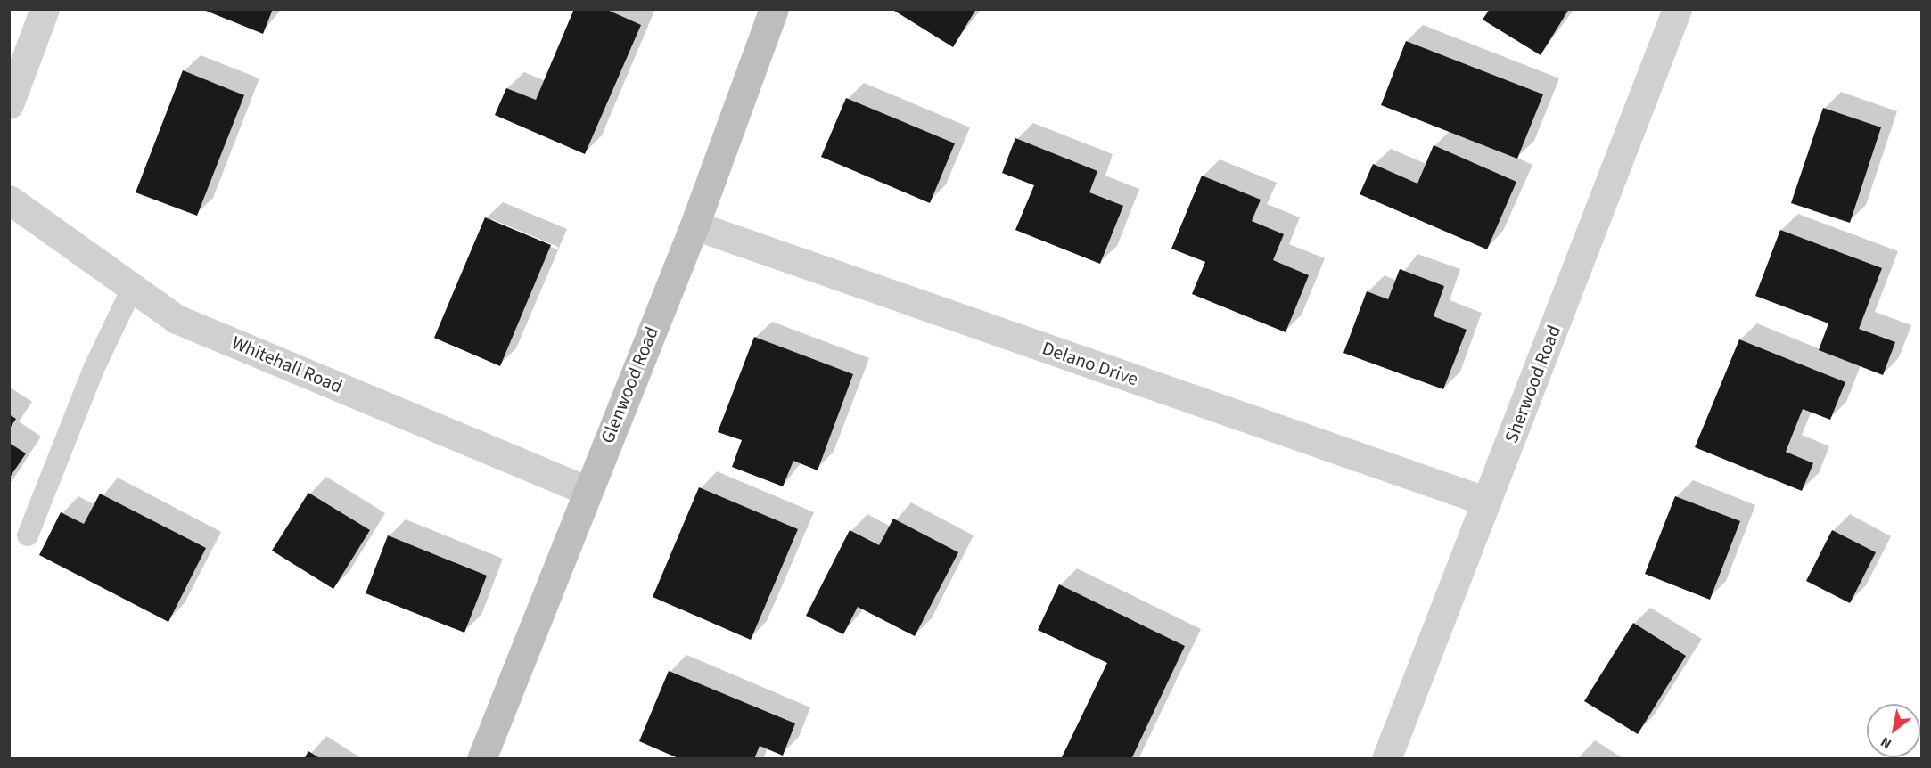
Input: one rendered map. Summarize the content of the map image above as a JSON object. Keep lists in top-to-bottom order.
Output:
{
  "streets": {
    "street": [
      "Delano Drive",
      "Whitehall Road",
      "Sherwood Road",
      "Glenwood Road"
    ]
  },
  "crossings": [
    ["Delano Drive", "Sherwood Road"],
    ["Delano Drive", "Glenwood Road"],
    ["Whitehall Road", "Glenwood Road"]
  ],
  "north": "bottom left"
}
